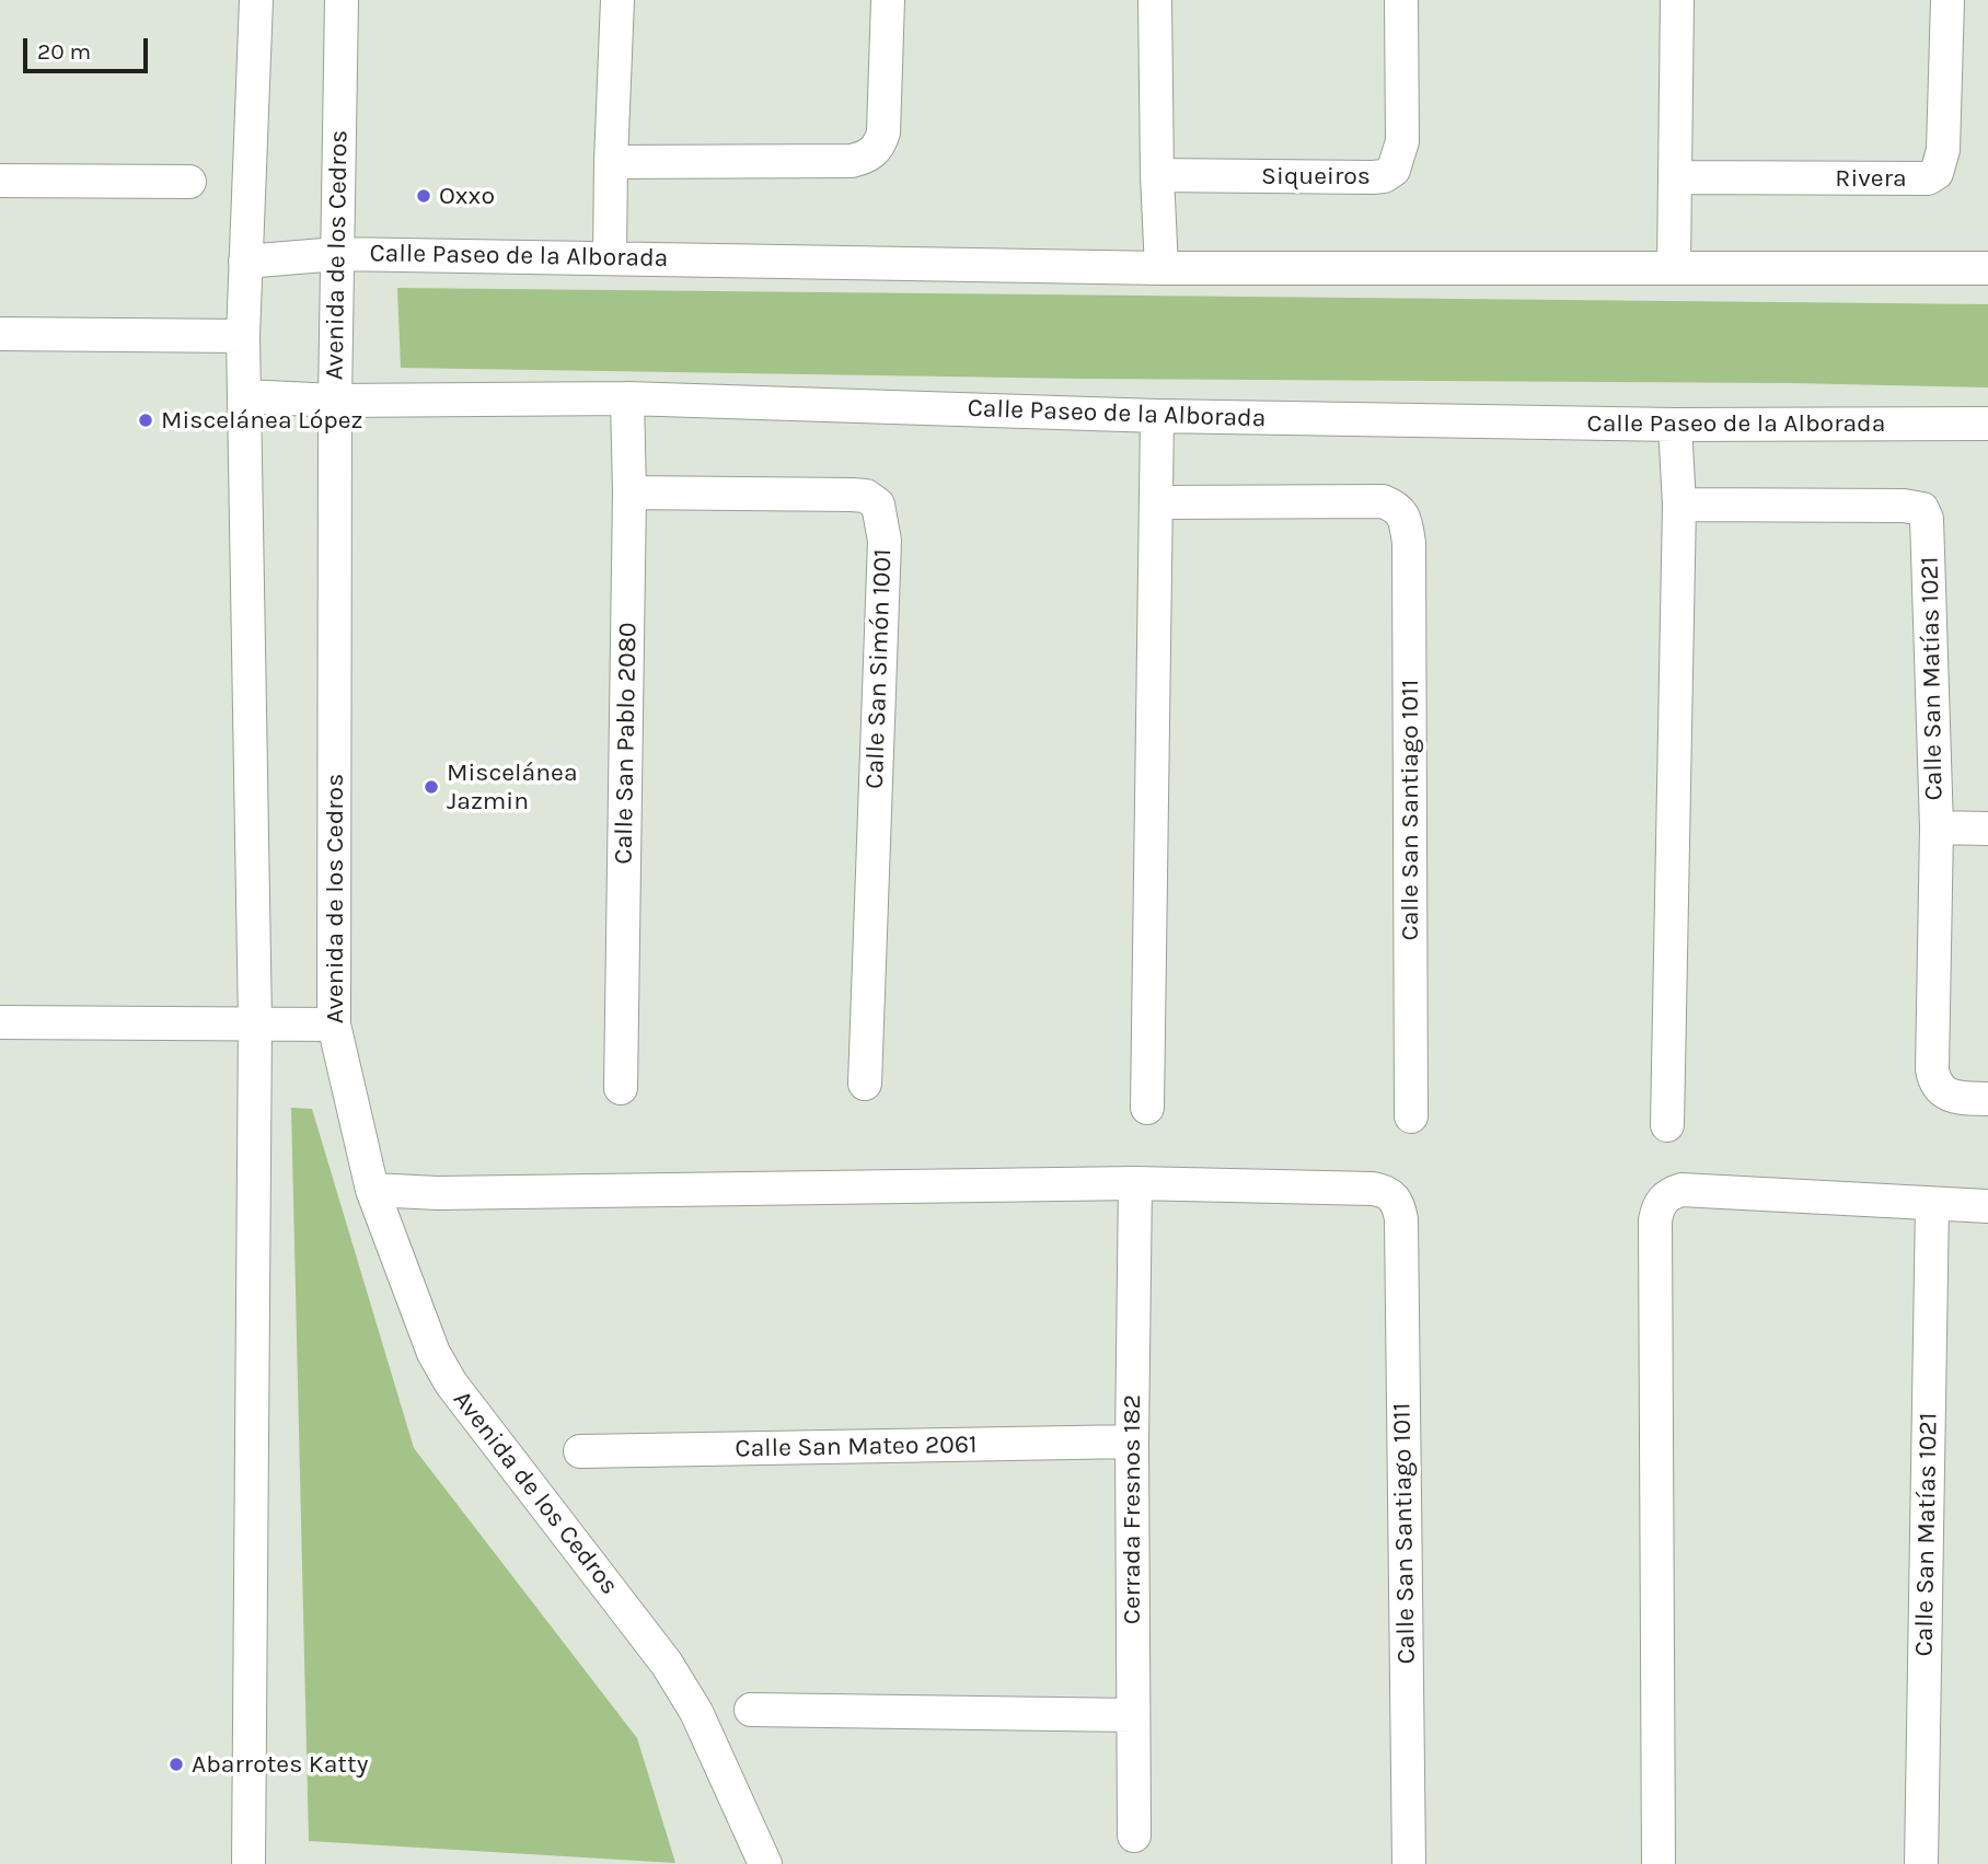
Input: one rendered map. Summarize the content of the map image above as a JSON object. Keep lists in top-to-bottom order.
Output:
{
  "streets": {
    "street": [
      "Siqueiros",
      "Rivera",
      "Avenida de los Cedros",
      "Calle Paseo de la Alborada",
      "Calle San Simón 1001",
      "Calle San Matías 1021",
      "Calle San Pablo 2080",
      "Calle San Santiago 1011",
      "Calle San Mateo 2061",
      "Cerrada Fresnos 182"
    ]
  },
  "crossings": [
    ["Avenida de los Cedros", "Calle Paseo de la Alborada"],
    ["Calle Paseo de la Alborada", "Calle San Pablo 2080"],
    ["Calle San Simón 1001", "Calle San Pablo 2080"],
    ["Calle San Santiago 1011", "Cerrada Fresnos 182"],
    ["Calle San Mateo 2061", "Cerrada Fresnos 182"]
  ],
  "places": [
    "Oxxo",
    "Miscelánea López",
    "Miscelánea Jazmin",
    "Abarrotes Katty"
  ],
  "scale_bar": "20 m"
}
